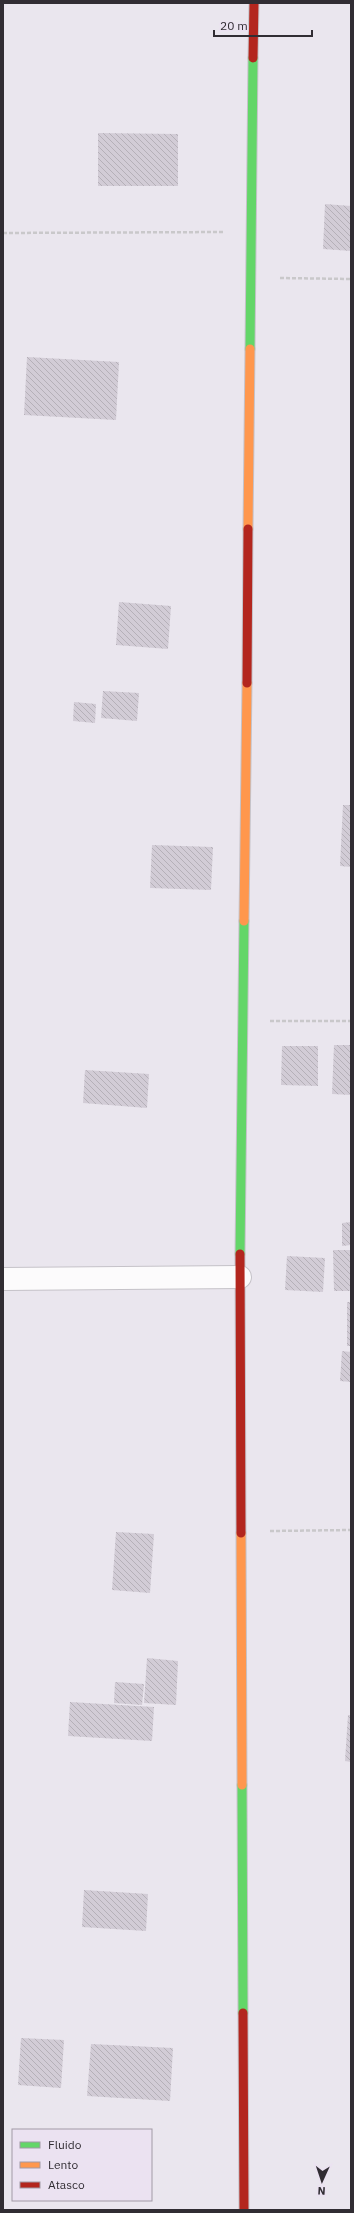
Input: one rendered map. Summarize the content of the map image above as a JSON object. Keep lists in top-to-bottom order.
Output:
{
  "legend": ["Fluido", "Lento", "Atasco"],
  "scale_bar": "20 m",
  "north": "bottom"
}
